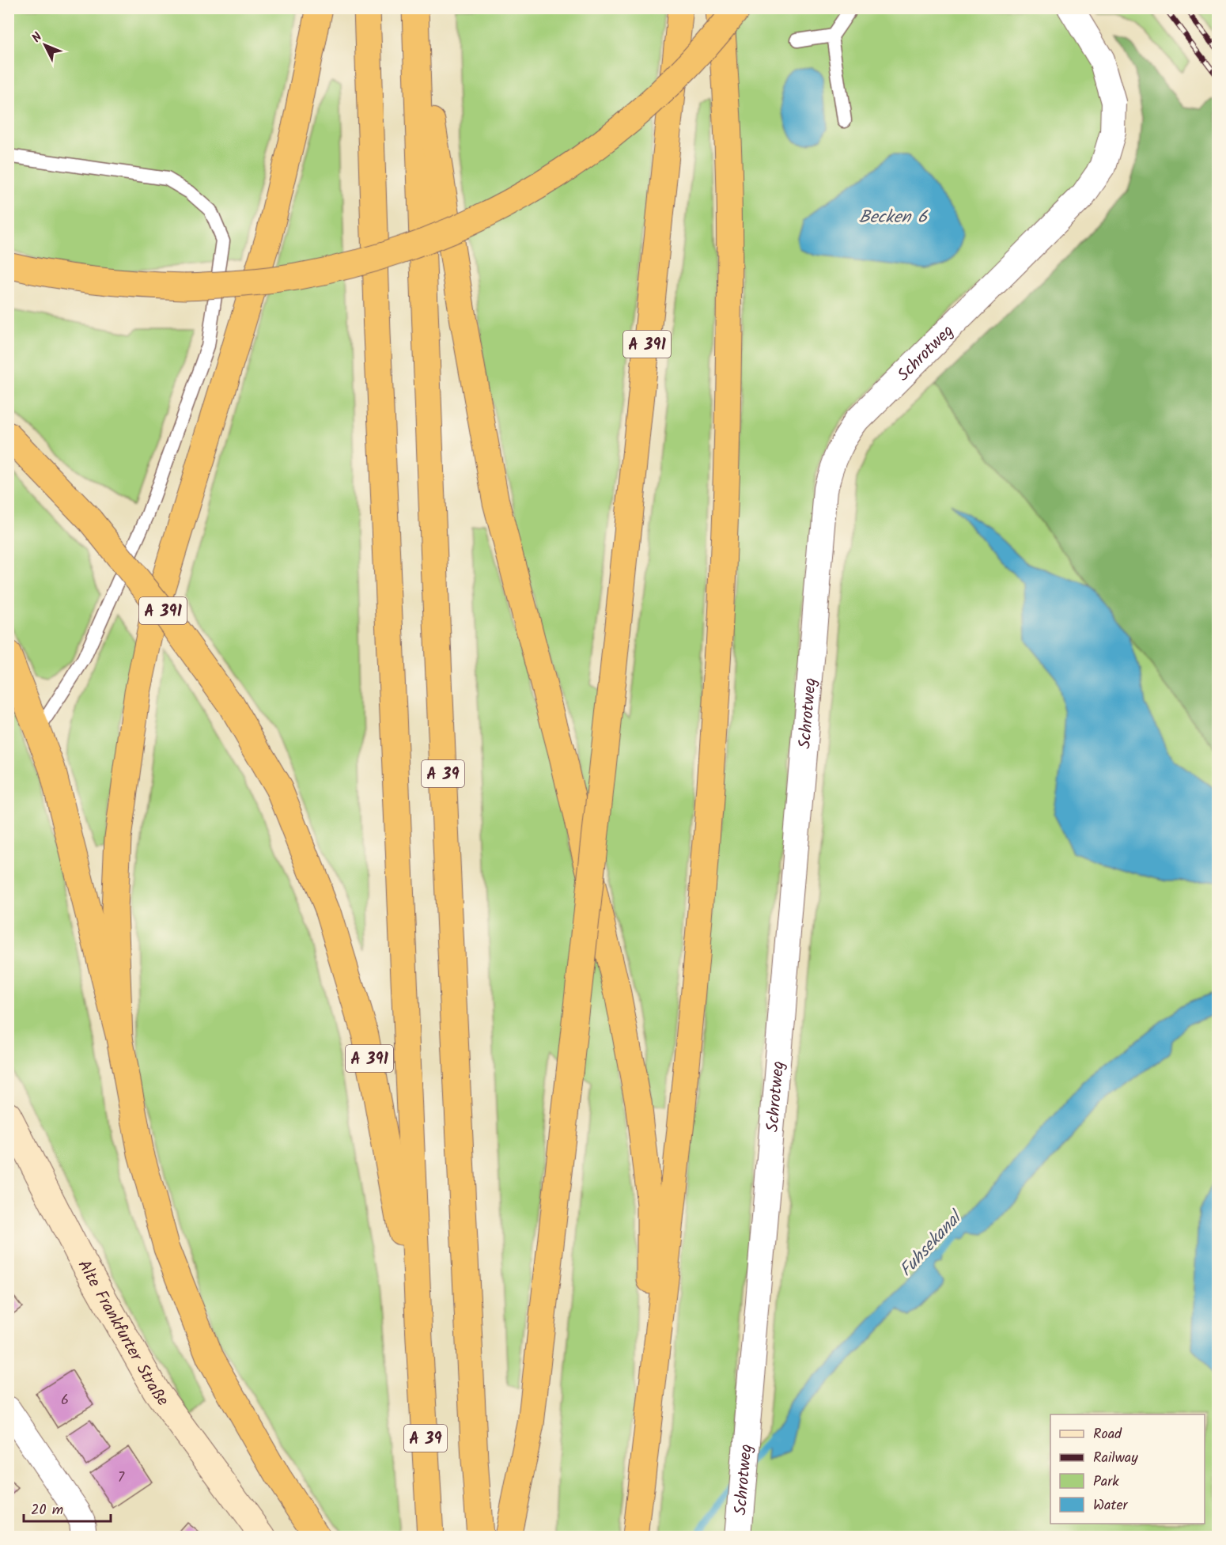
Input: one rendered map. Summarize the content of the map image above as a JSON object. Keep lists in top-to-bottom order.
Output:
{
  "streets": {
    "highway": ["A 391", "A 39"],
    "street": ["Schrotweg", "Alte Frankfurter Straße"]
  },
  "crossings": [
    ["A 391", "A 39"]
  ],
  "water": ["Becken 6", "Fuhsekanal"],
  "house_numbers": ["6", "7"],
  "legend": [
    "Road",
    "Railway",
    "Park",
    "Water"
  ],
  "scale_bar": "20 m",
  "north": "top left"
}
